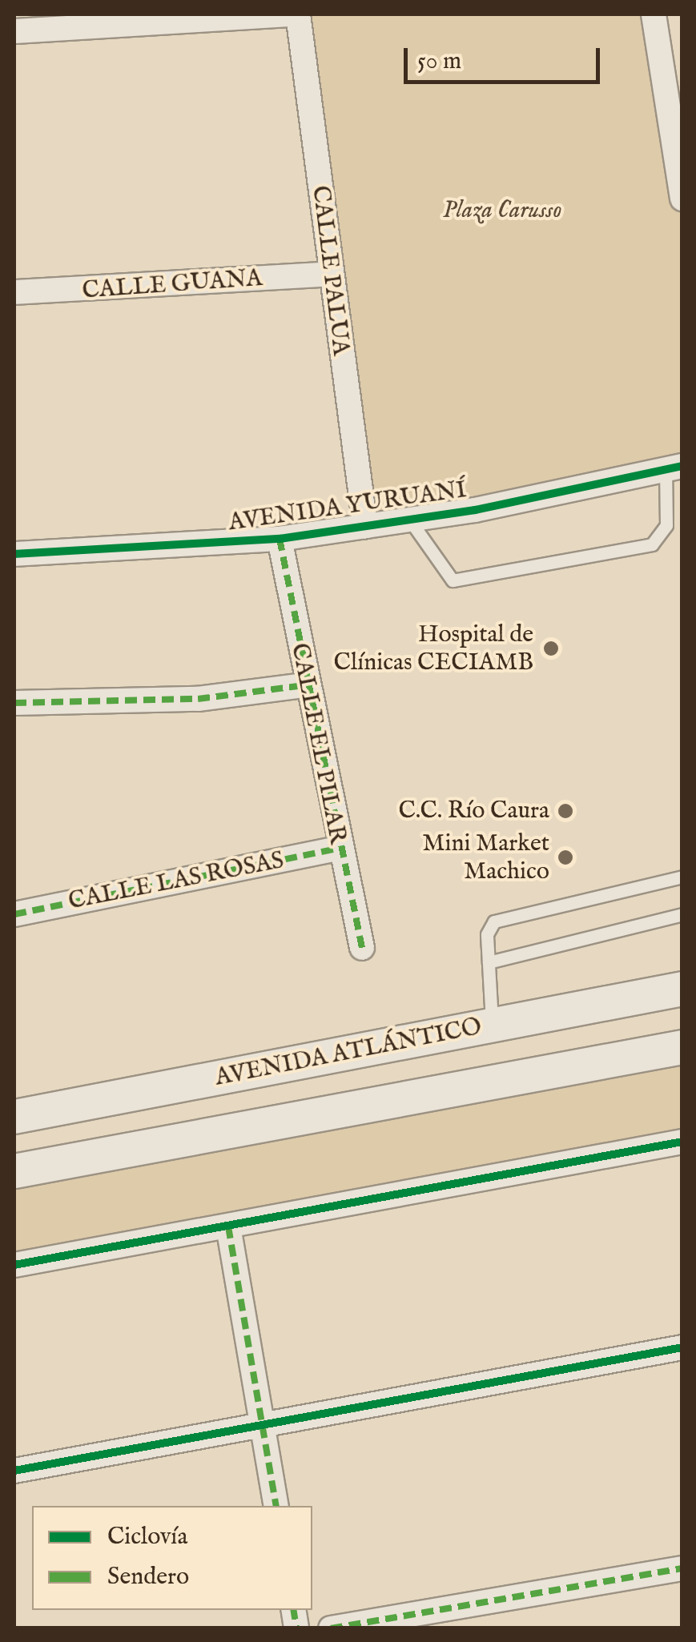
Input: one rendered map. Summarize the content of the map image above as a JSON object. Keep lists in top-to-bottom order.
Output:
{
  "streets": {
    "main road": ["AVENIDA ATLÁNTICO"],
    "street": [
      "CALLE PALUA",
      "CALLE GUANA",
      "AVENIDA YURUANÍ",
      "CALLE EL PILAR",
      "CALLE LAS ROSAS"
    ]
  },
  "crossings": [
    ["CALLE PALUA", "CALLE GUANA"],
    ["CALLE PALUA", "AVENIDA YURUANÍ"],
    ["AVENIDA YURUANÍ", "CALLE EL PILAR"],
    ["CALLE EL PILAR", "CALLE LAS ROSAS"]
  ],
  "parks": ["Plaza Carusso"],
  "places": ["Hospital de Clínicas CECIAMB", "C.C. Río Caura", "Mini Market Machico"],
  "legend": ["Ciclovía", "Sendero"],
  "scale_bar": "50 m"
}
